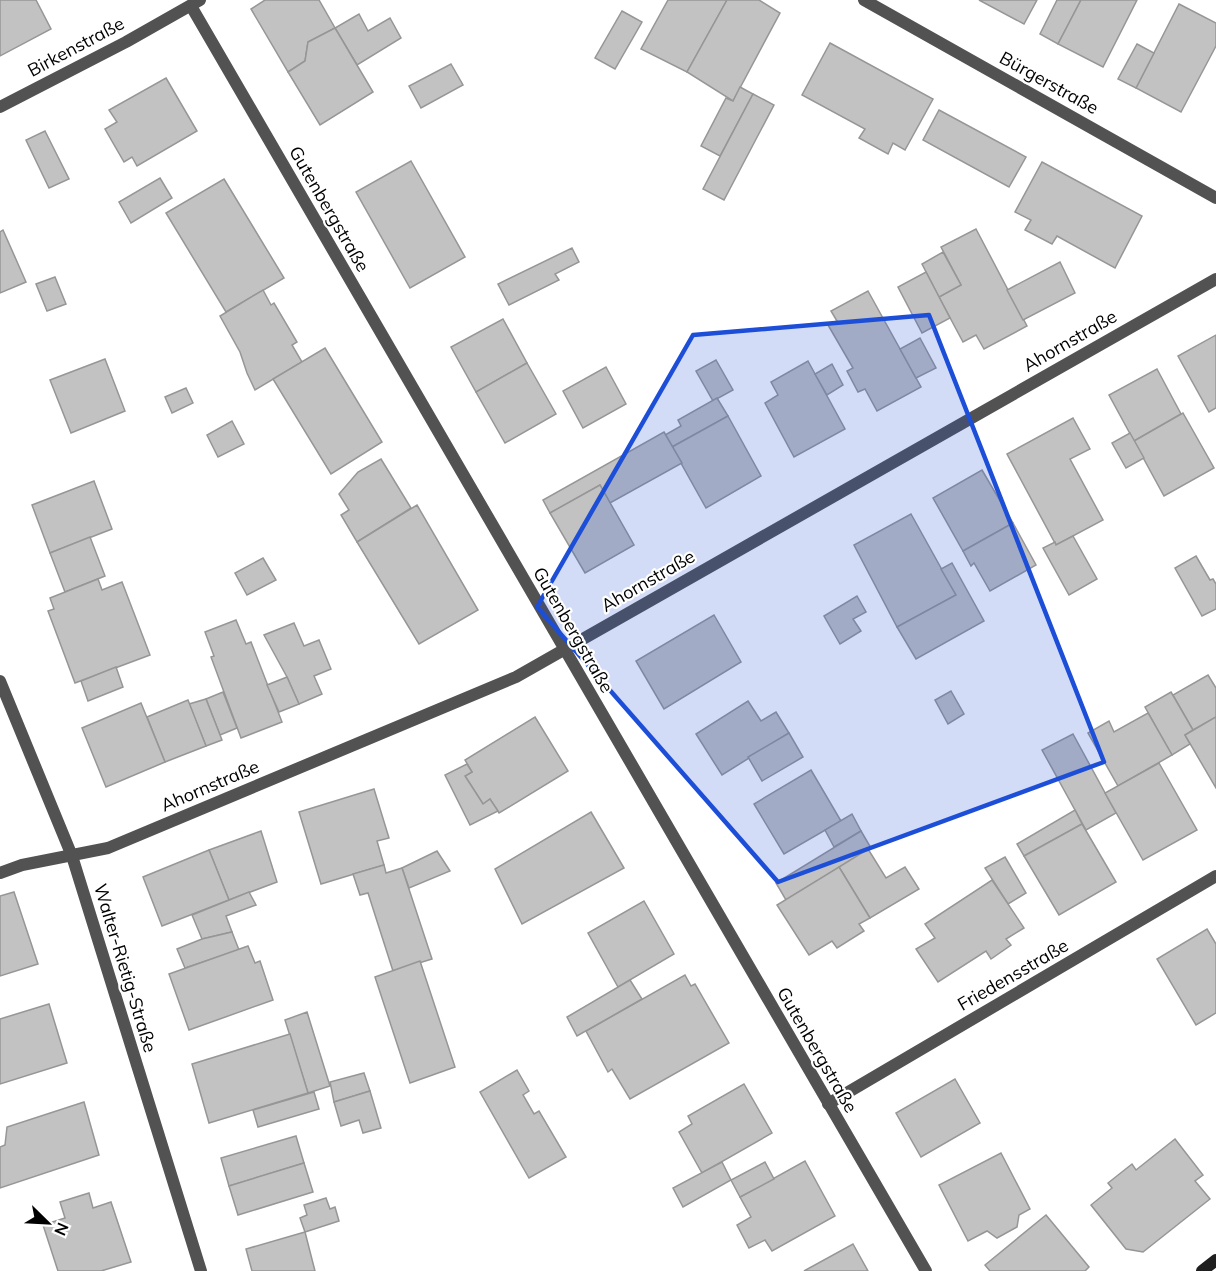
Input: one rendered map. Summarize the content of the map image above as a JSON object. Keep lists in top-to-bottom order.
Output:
{
  "streets": {
    "street": [
      "Birkenstraße",
      "Bürgerstraße",
      "Gutenbergstraße",
      "Ahornstraße",
      "Walter-Rietig-Straße",
      "Friedensstraße"
    ]
  },
  "crossings": [
    ["Birkenstraße", "Gutenbergstraße"],
    ["Gutenbergstraße", "Ahornstraße"],
    ["Gutenbergstraße", "Friedensstraße"],
    ["Ahornstraße", "Walter-Rietig-Straße"]
  ],
  "north": "bottom right"
}
